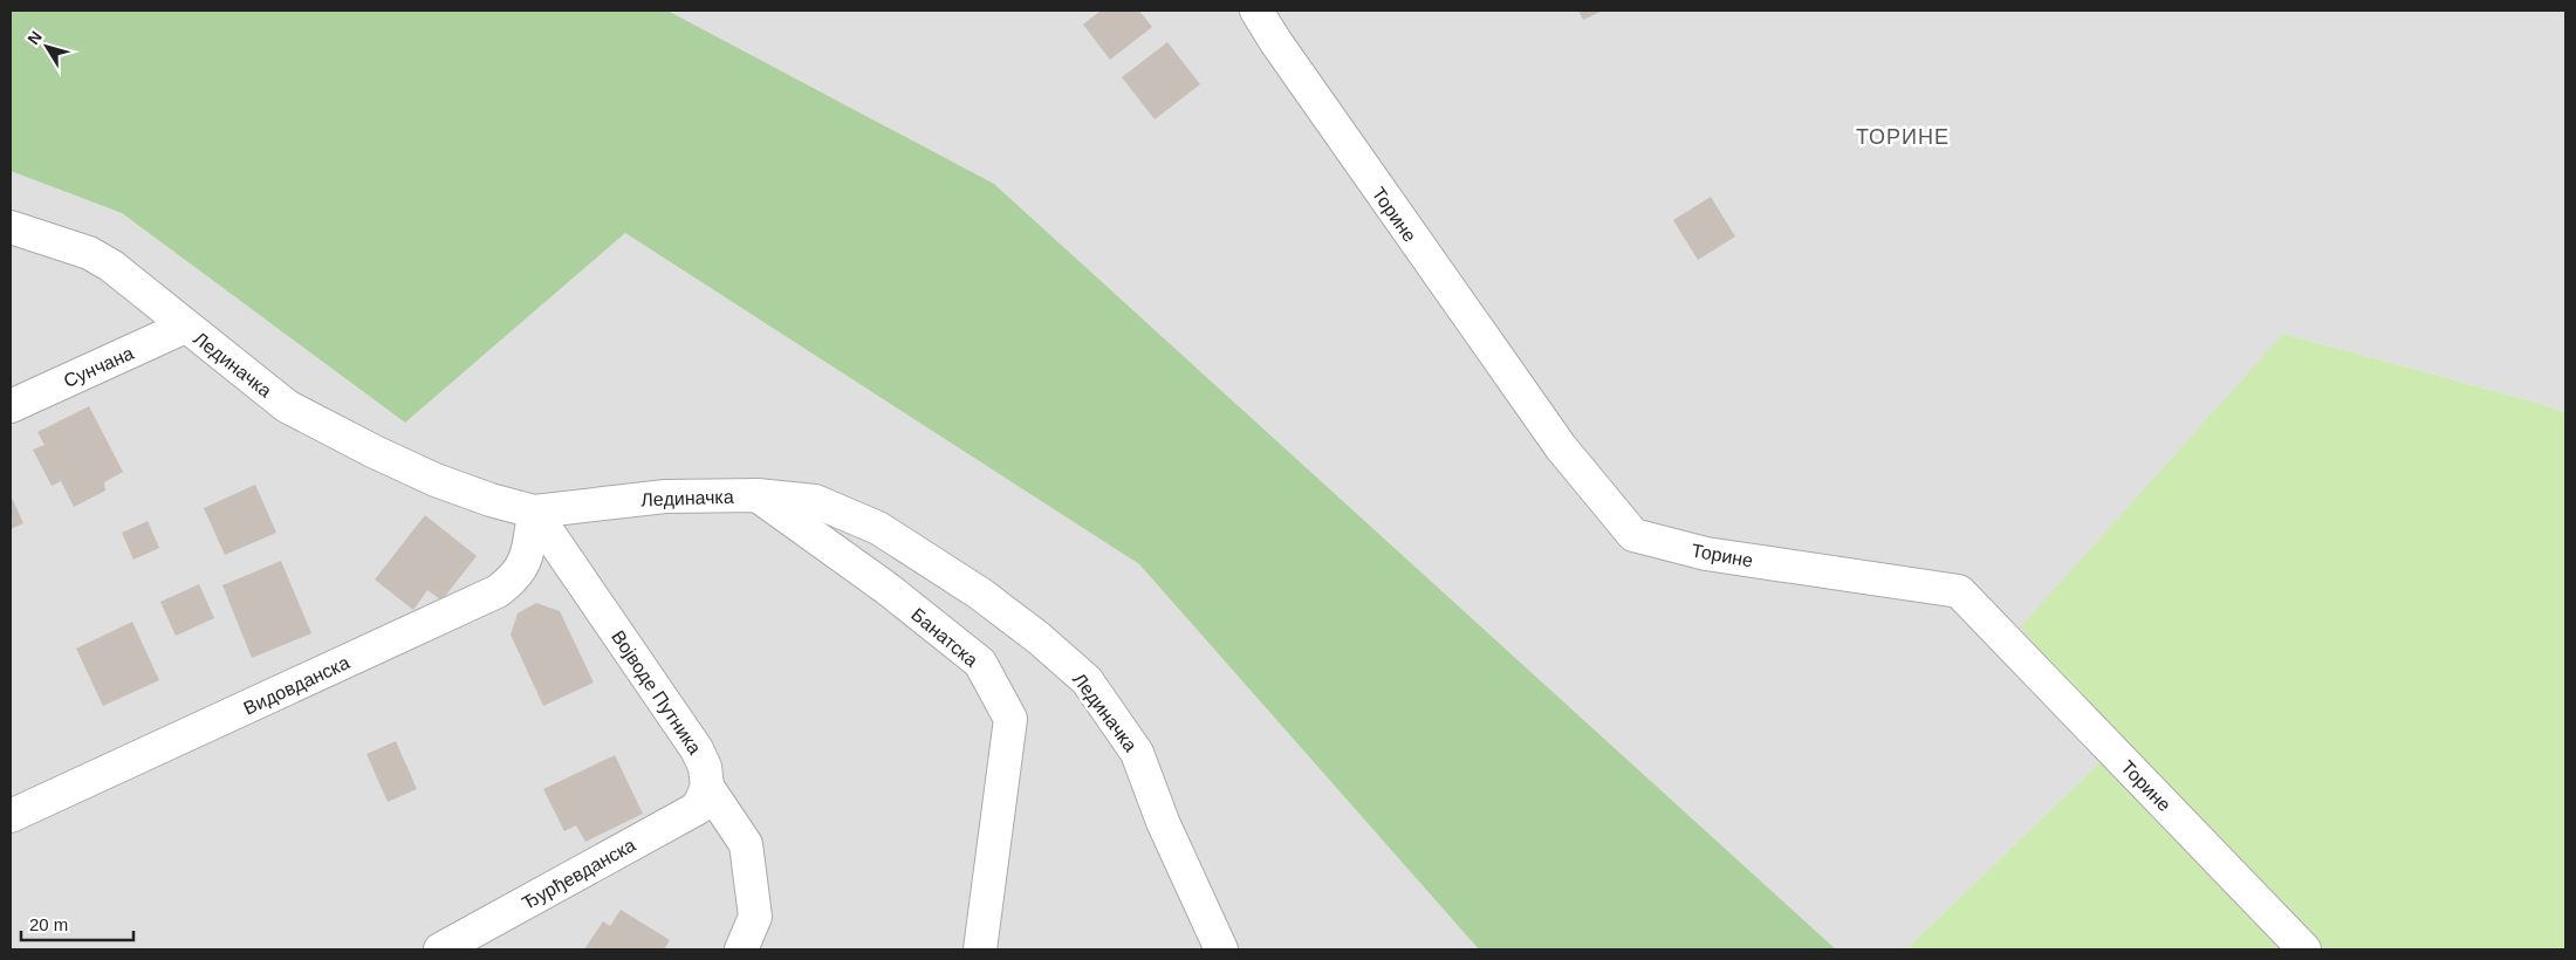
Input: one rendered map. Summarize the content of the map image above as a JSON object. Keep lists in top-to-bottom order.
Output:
{
  "streets": {
    "street": [
      "Торине",
      "Лединачка",
      "Сунчана",
      "Банатска",
      "Видовданска",
      "Војводе Путника",
      "Ђурђевданска"
    ]
  },
  "crossings": [
    ["Лединачка", "Сунчана"],
    ["Лединачка", "Банатска"],
    ["Лединачка", "Видовданска"],
    ["Лединачка", "Војводе Путника"],
    ["Видовданска", "Војводе Путника"],
    ["Војводе Путника", "Ђурђевданска"]
  ],
  "districts": ["ТОРИНЕ"],
  "scale_bar": "20 m",
  "north": "top left"
}
